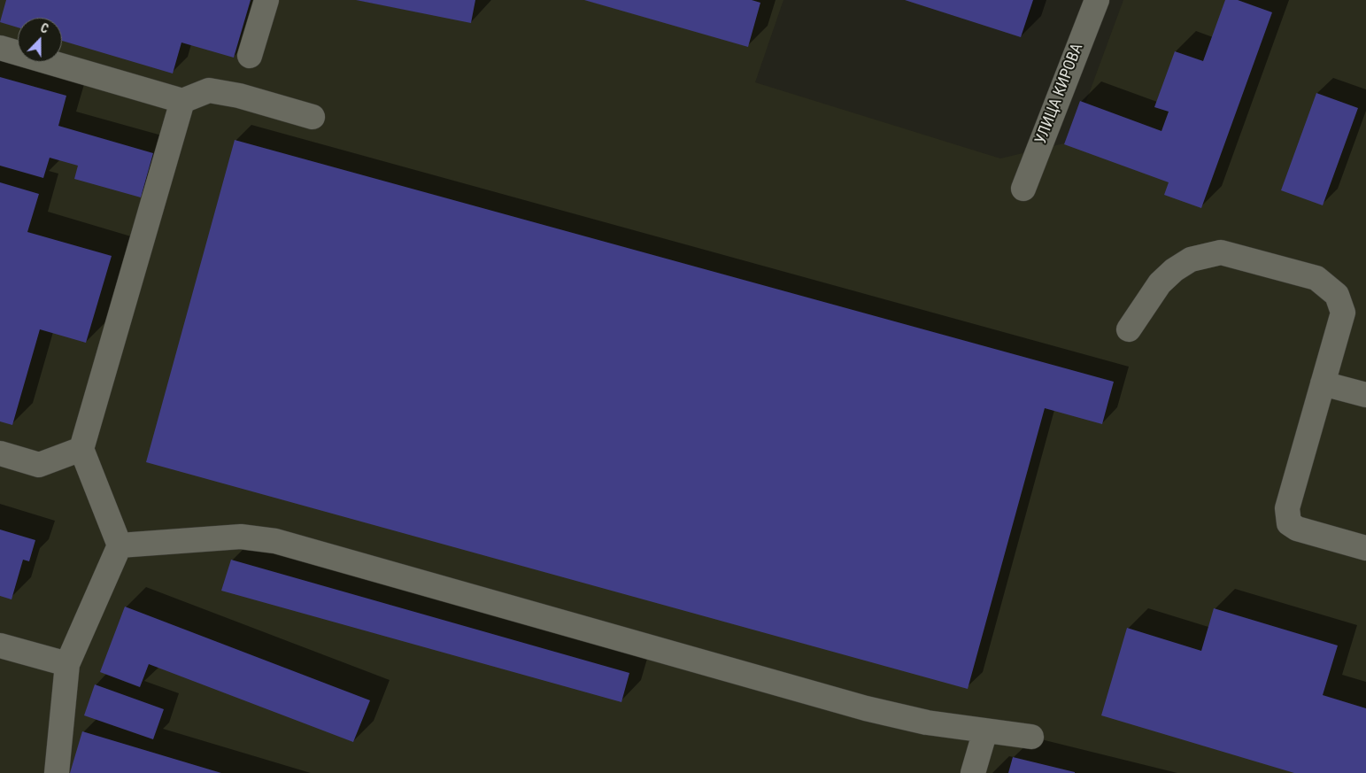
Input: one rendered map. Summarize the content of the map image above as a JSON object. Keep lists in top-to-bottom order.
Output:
{
  "streets": {
    "street": ["УЛИЦА КИРОВА"]
  },
  "north": "top"
}
